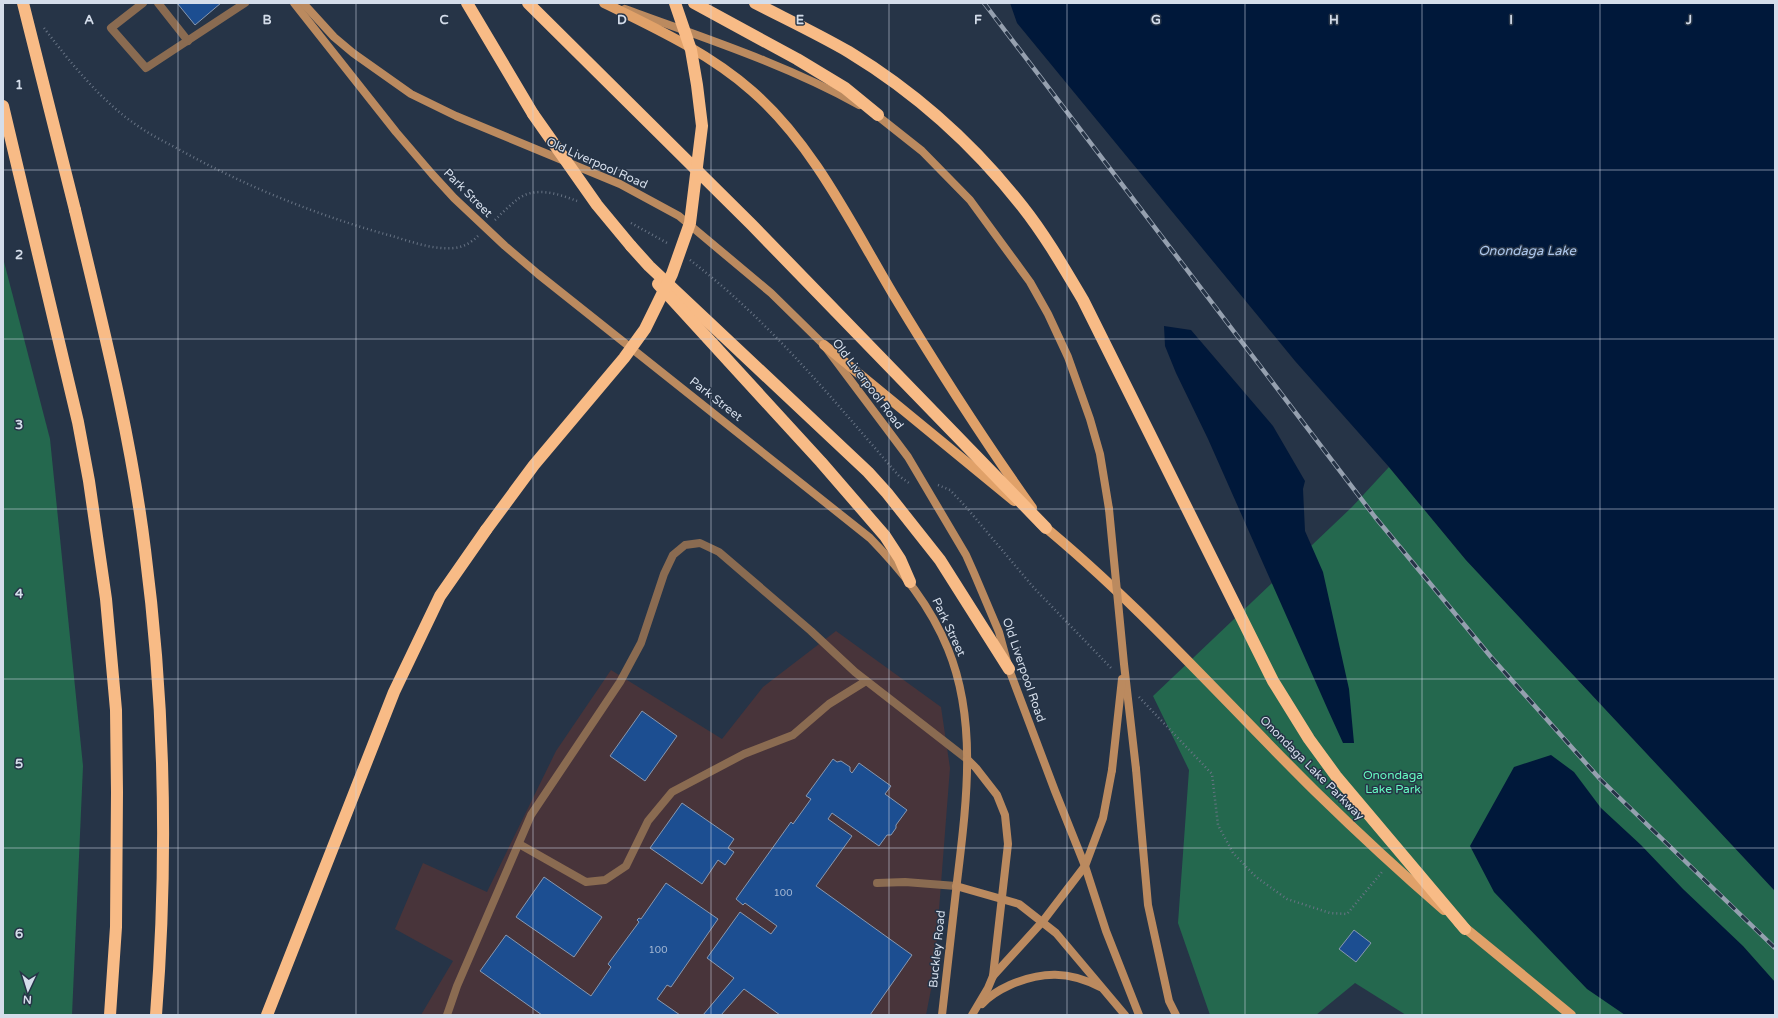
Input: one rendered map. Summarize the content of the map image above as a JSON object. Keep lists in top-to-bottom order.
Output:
{
  "streets": {
    "main road": [
      "Old Liverpool Road",
      "Park Street",
      "Onondaga Lake Parkway",
      "Buckley Road"
    ]
  },
  "crossings": [
    ["Park Street", "Buckley Road"]
  ],
  "water": ["Onondaga Lake"],
  "parks": ["Onondaga Lake Park"],
  "house_numbers": ["100", "100"],
  "north": "bottom",
  "grid": {
    "columns": [
      "A",
      "B",
      "C",
      "D",
      "E",
      "F",
      "G",
      "H",
      "I",
      "J"
    ],
    "rows": [
      "1",
      "2",
      "3",
      "4",
      "5",
      "6"
    ]
  }
}
